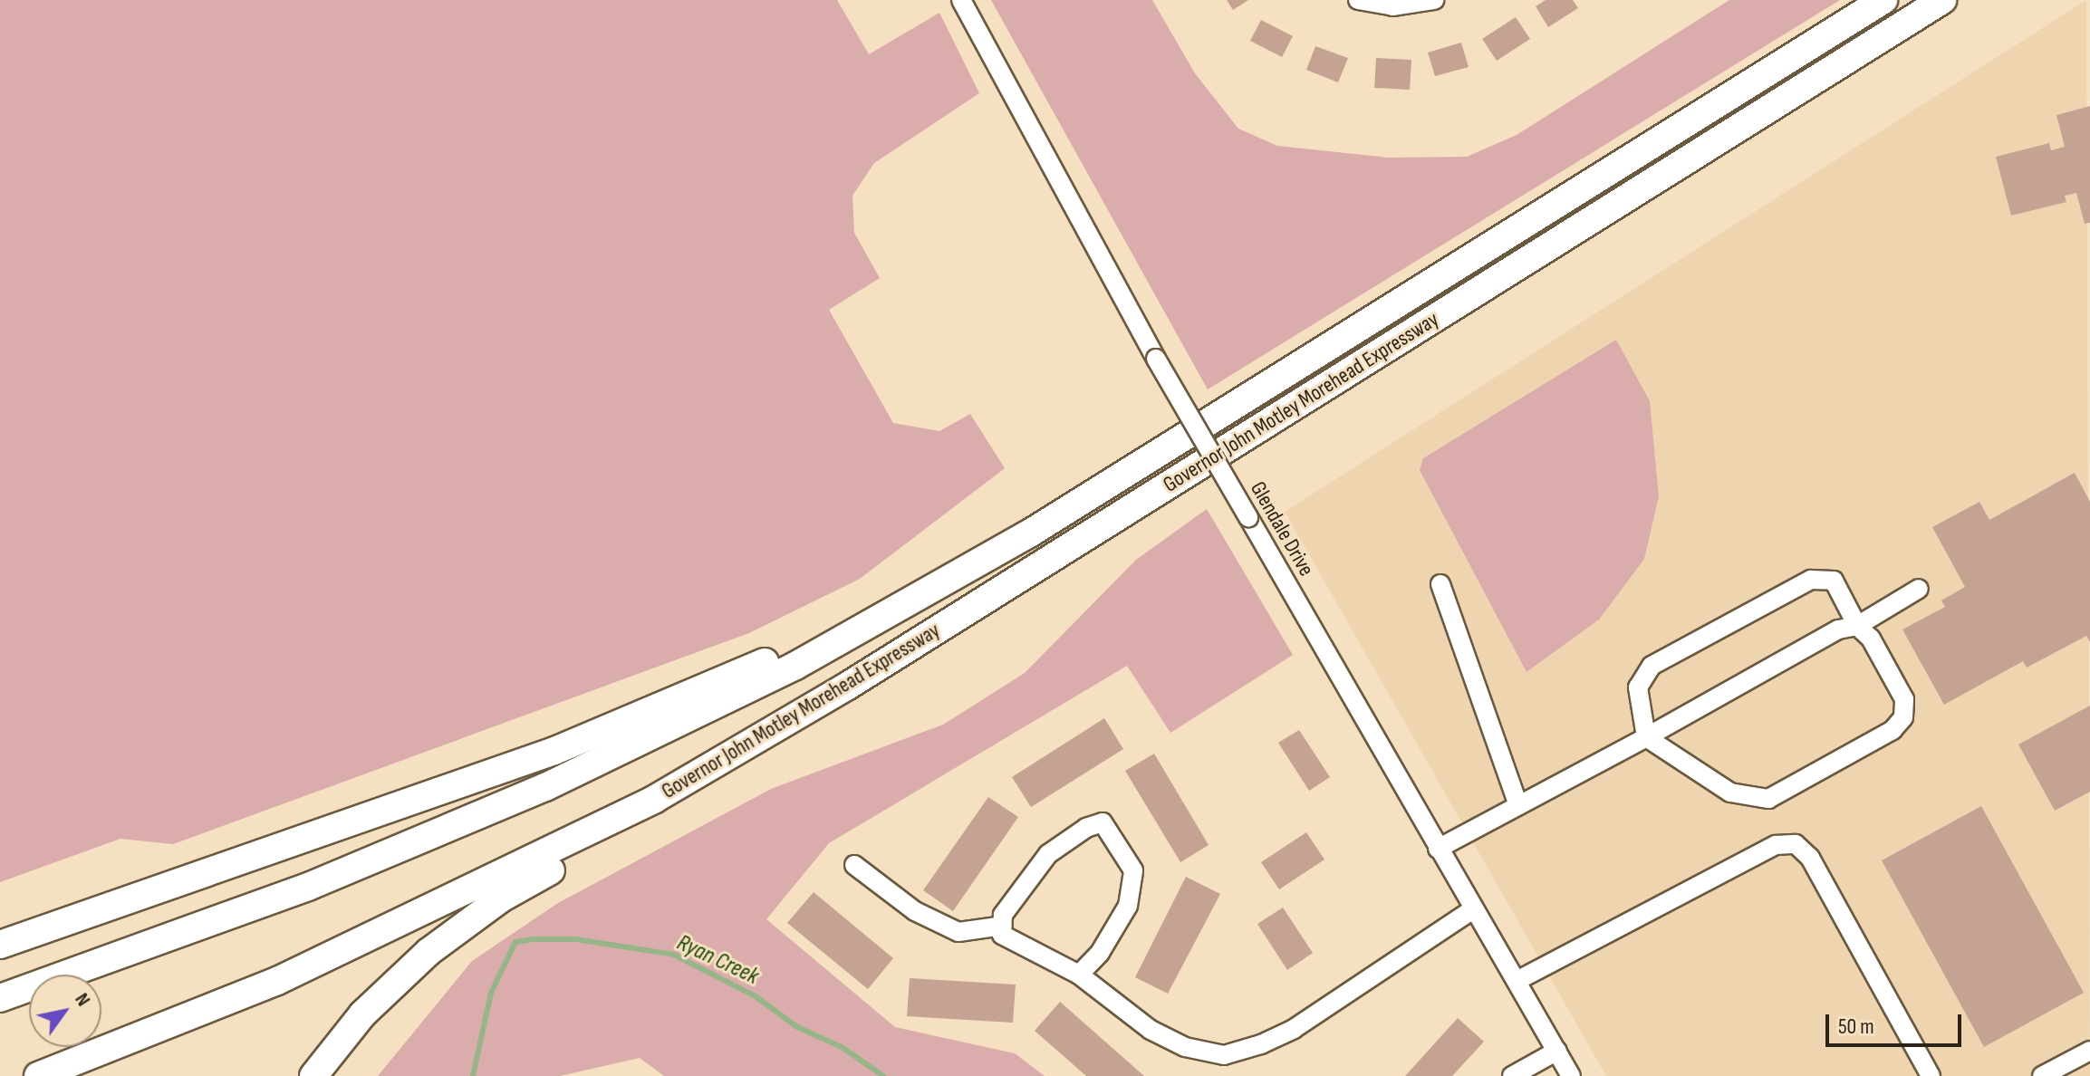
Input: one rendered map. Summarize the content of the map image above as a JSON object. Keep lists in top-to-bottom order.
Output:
{
  "streets": {
    "highway": ["Governor John Motley Morehead Expressway"],
    "street": ["Glendale Drive"]
  },
  "water": ["Ryan Creek"],
  "scale_bar": "50 m",
  "north": "top right"
}
